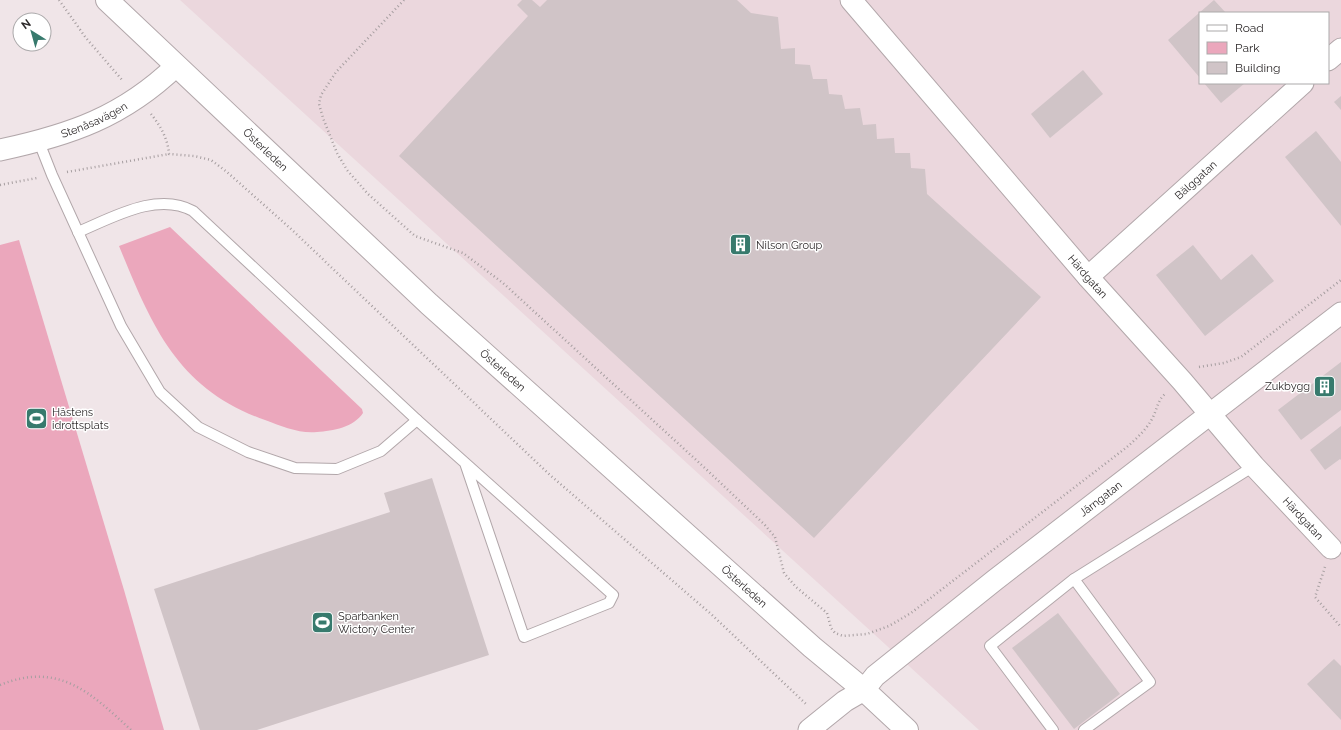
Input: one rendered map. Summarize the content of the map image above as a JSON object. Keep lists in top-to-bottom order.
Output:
{
  "streets": {
    "main road": ["Österleden"],
    "street": [
      "Stenåsavägen",
      "Bälggatan",
      "Härdgatan",
      "Järngatan"
    ]
  },
  "crossings": [
    ["Stenåsavägen", "Österleden"],
    ["Österleden", "Järngatan"],
    ["Bälggatan", "Härdgatan"],
    ["Härdgatan", "Järngatan"]
  ],
  "places": {
    "building": ["Nilson Group", "Zukbygg"],
    "sports": ["Hästens idrottsplats", "Sparbanken Wictory Center"]
  },
  "legend": ["Road", "Park", "Building"],
  "north": "top left"
}
